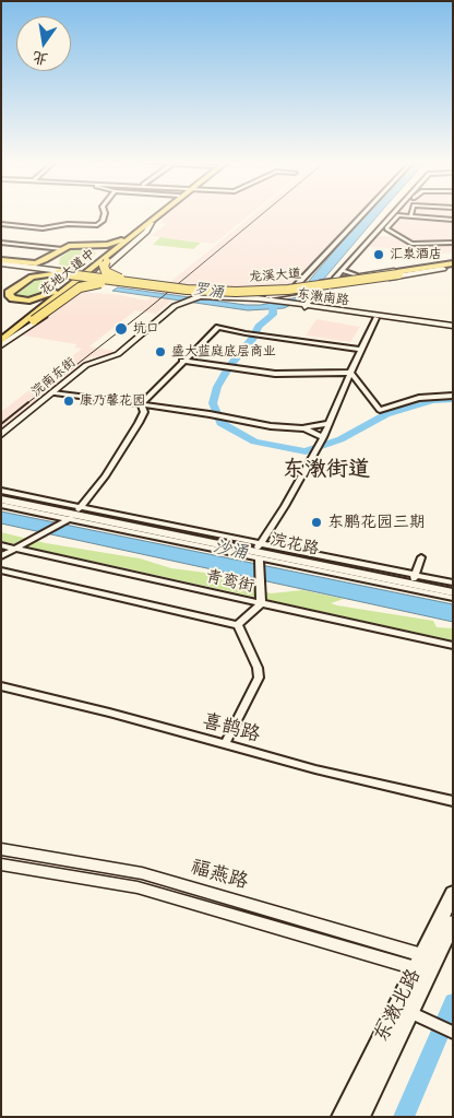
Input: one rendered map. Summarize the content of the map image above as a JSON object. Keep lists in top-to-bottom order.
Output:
{
  "streets": {
    "main road": [
      "花地大道中",
      "龙溪大道",
      "浣花路",
      "东漖北路"
    ],
    "street": [
      "东漖南路",
      "浣南东街",
      "青鸾街",
      "喜鹊路",
      "福燕路"
    ]
  },
  "crossings": [
    ["东漖南路", "浣南东街"],
    ["福燕路", "东漖北路"]
  ],
  "districts": ["东漖街道"],
  "water": ["罗涌", "沙涌"],
  "places": [
    "汇泉酒店",
    "坑口",
    "盛大蓝庭底层商业",
    "康乃馨花园",
    "东鹏花园三期"
  ],
  "north": "bottom"
}
